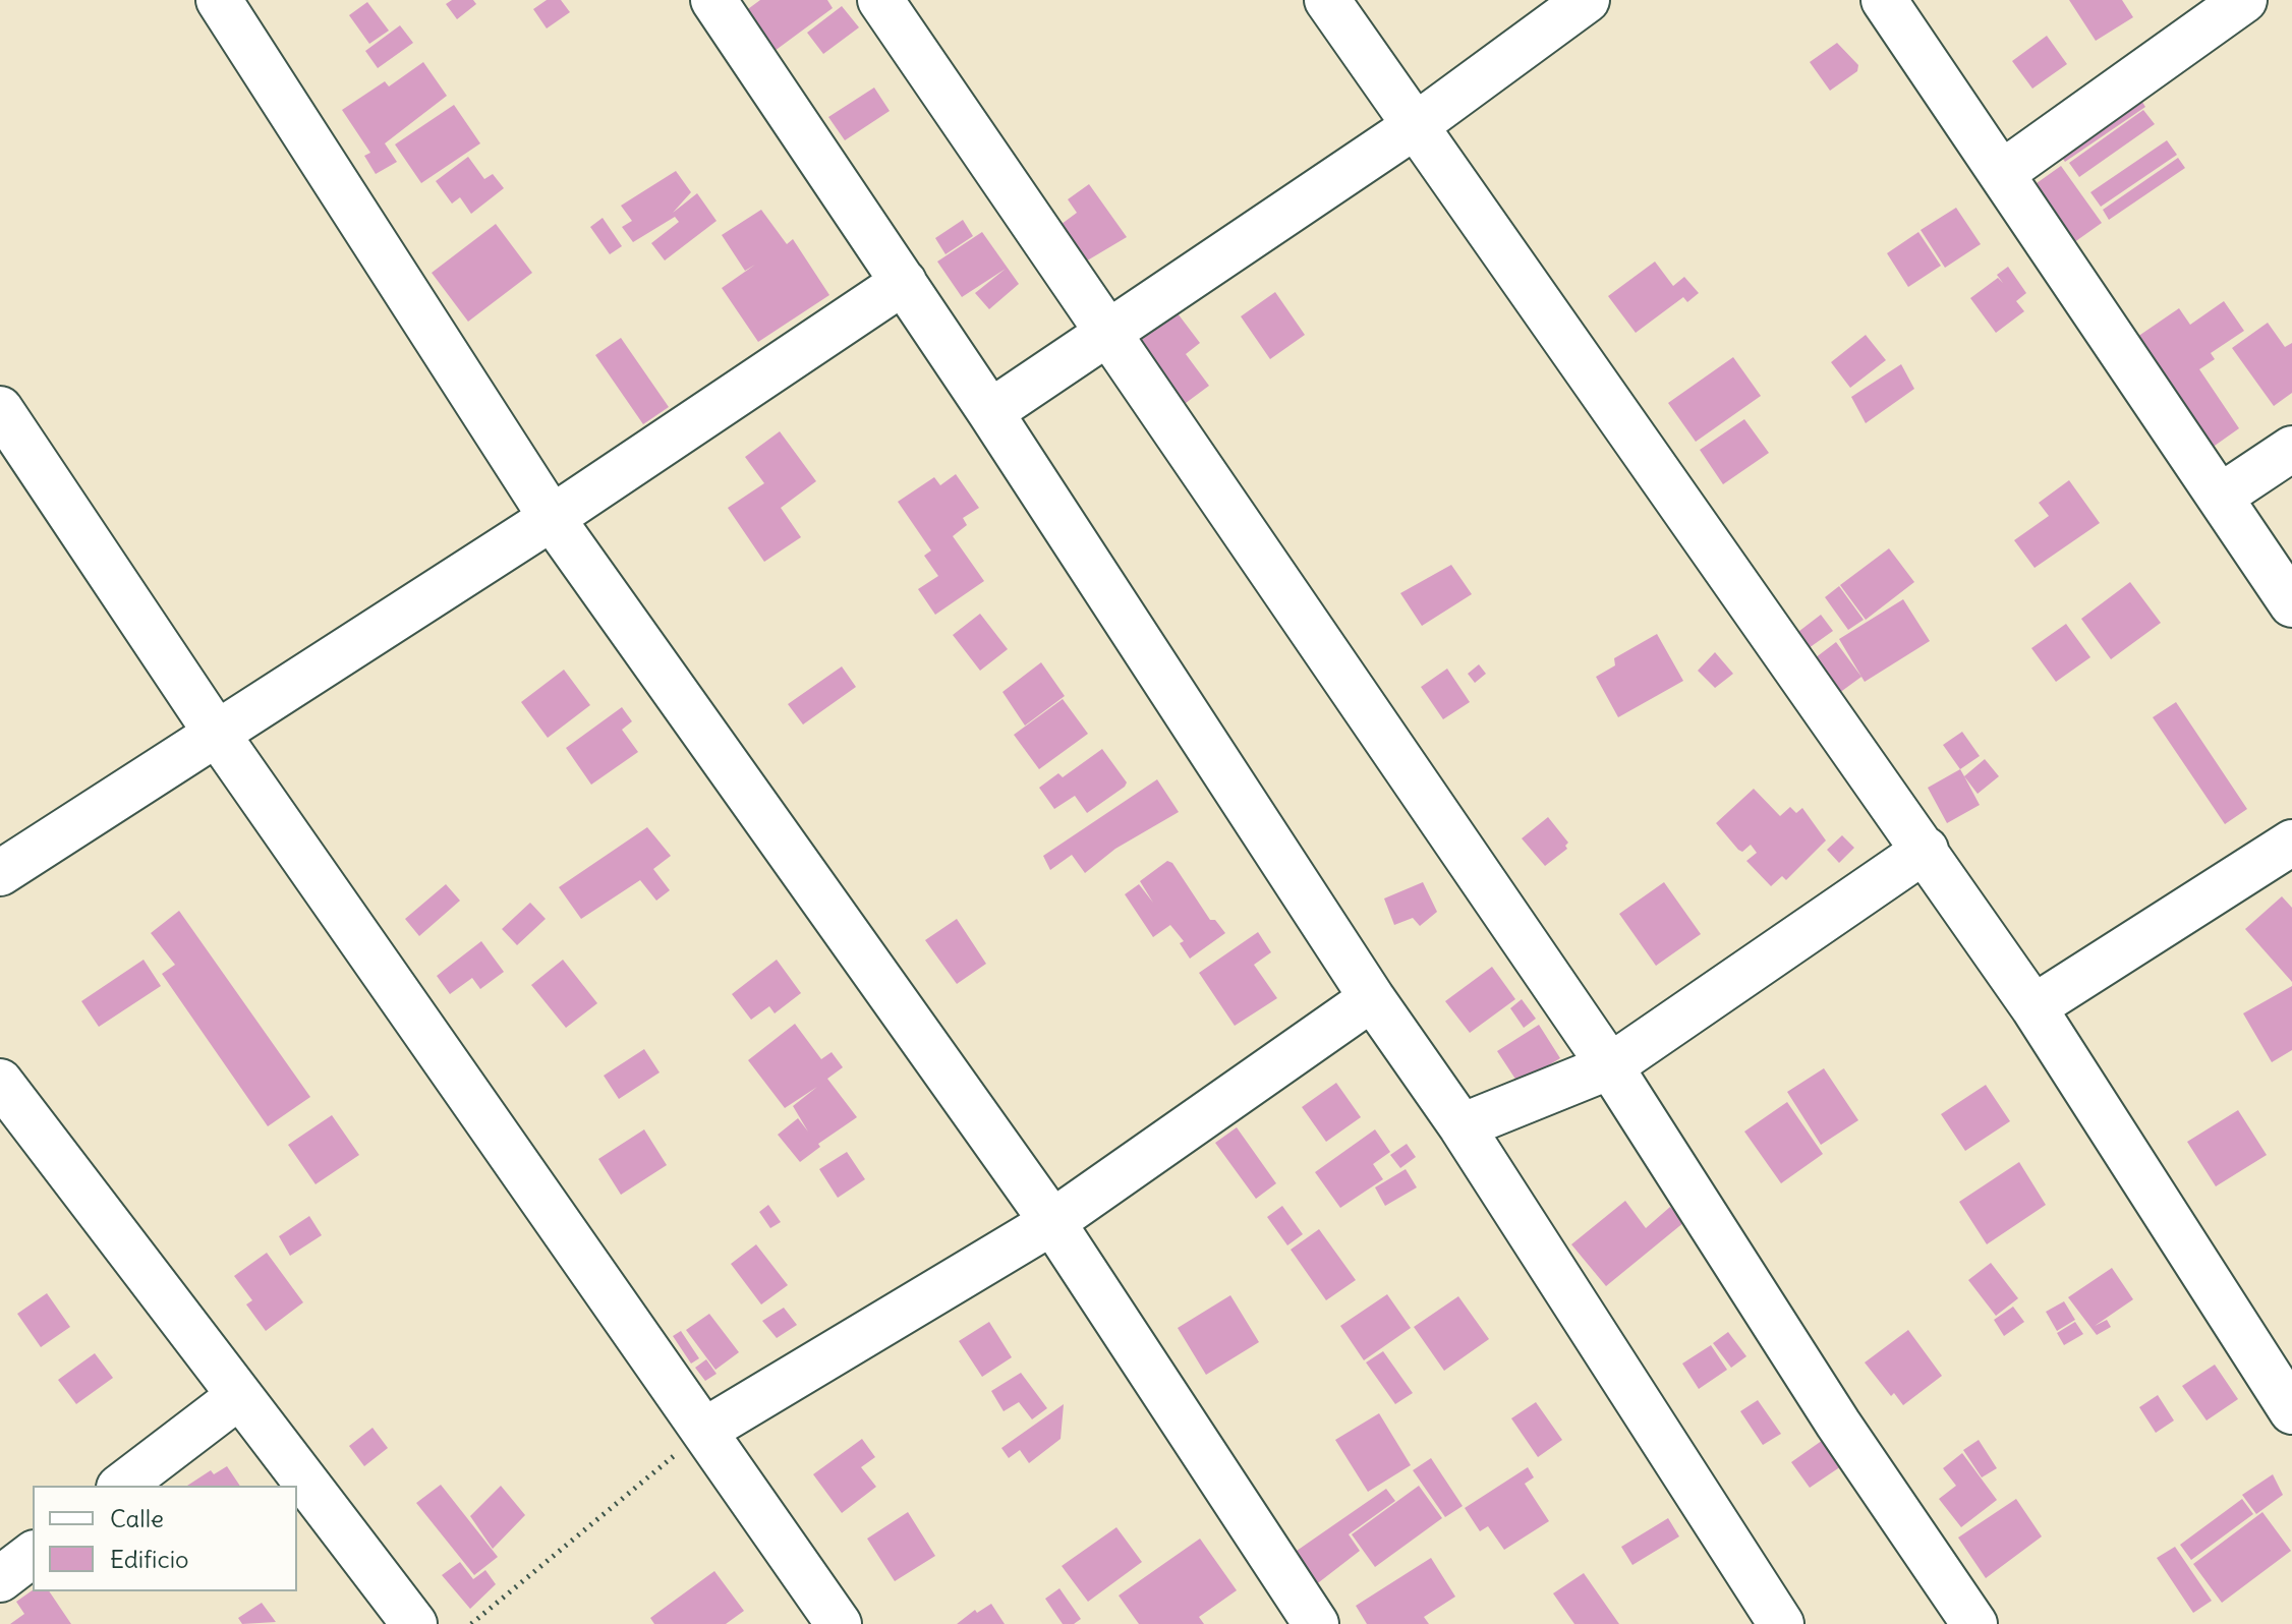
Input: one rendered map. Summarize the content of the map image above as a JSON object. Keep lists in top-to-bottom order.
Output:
{
  "legend": ["Calle", "Edificio"]
}
